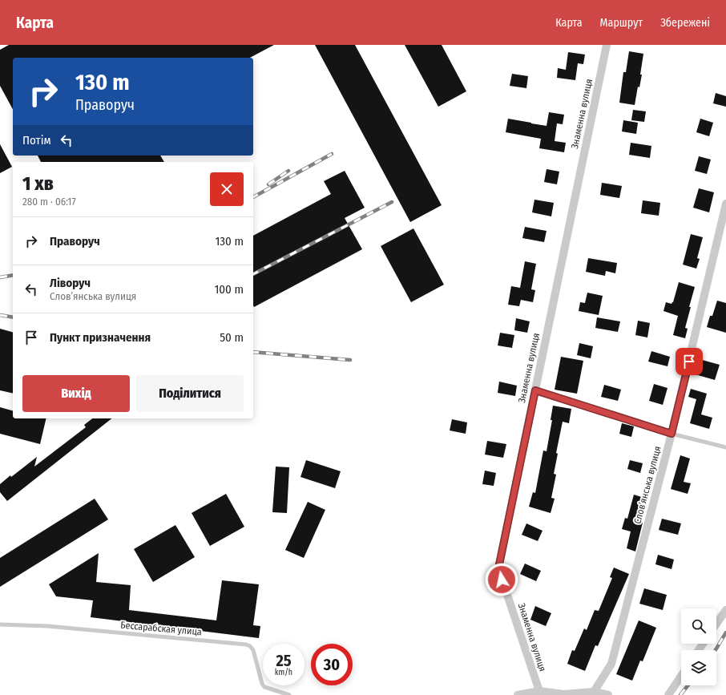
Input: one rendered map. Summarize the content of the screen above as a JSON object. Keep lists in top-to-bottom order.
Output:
{
  "streets": {
    "street": ["Знаменна вулиця", "Слов’янська вулиця"],
    "lane": ["Бессарабская улица"]
  },
  "page": {
    "header": "Карта",
    "nav": ["Карта", "Маршрут", "Збережені"],
    "turn": ["130 m", "Праворуч"],
    "then": "Потім",
    "heading": ["1 хв", "280 m · 06:17"],
    "list": [
      {
        "name": "Праворуч",
        "value": "130 m"
      },
      {
        "name": "Ліворуч",
        "note": "Слов’янська вулиця",
        "value": "100 m"
      },
      {
        "name": "Пункт призначення",
        "value": "50 m"
      }
    ],
    "buttons": ["Вихід", "Поділитися"],
    "speed": "25 km/h",
    "limit": "30"
  }
}
